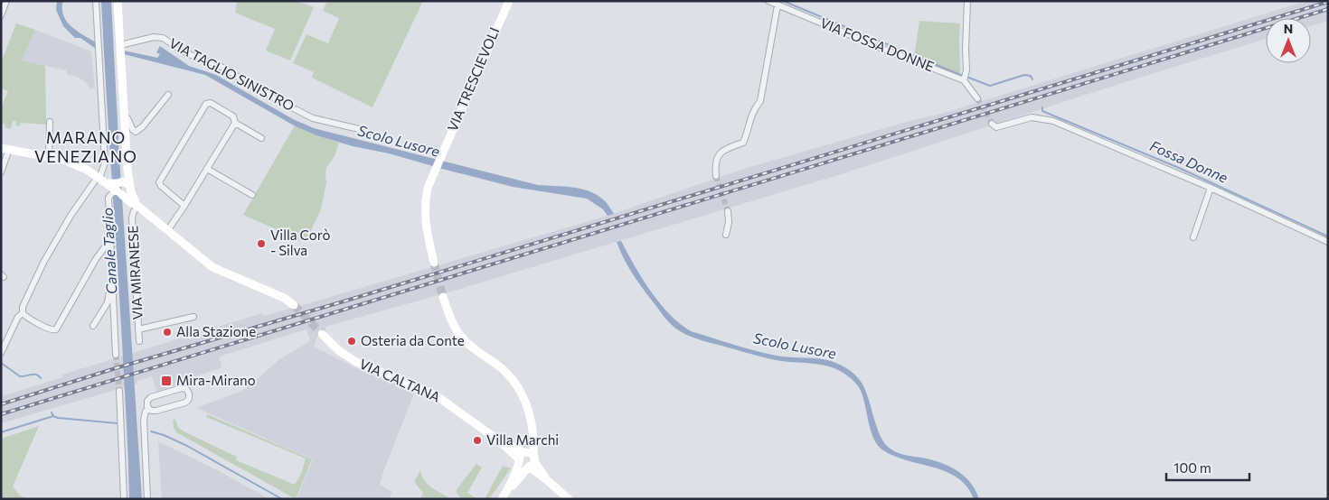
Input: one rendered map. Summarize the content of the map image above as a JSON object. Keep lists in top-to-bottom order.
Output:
{
  "streets": {
    "main road": ["VIA TRESCIEVOLI", "VIA CALTANA"],
    "street": ["VIA FOSSA DONNE", "VIA TAGLIO SINISTRO", "VIA MIRANESE"]
  },
  "districts": ["MARANO VENEZIANO"],
  "water": ["Scolo Lusore", "Fossa Donne", "Canale Taglio"],
  "places": {
    "other": [
      "Villa Corò - Silva",
      "Alla Stazione",
      "Osteria da Conte",
      "Villa Marchi"
    ],
    "transit": ["Mira-Mirano"]
  },
  "scale_bar": "100 m",
  "north": "top"
}
